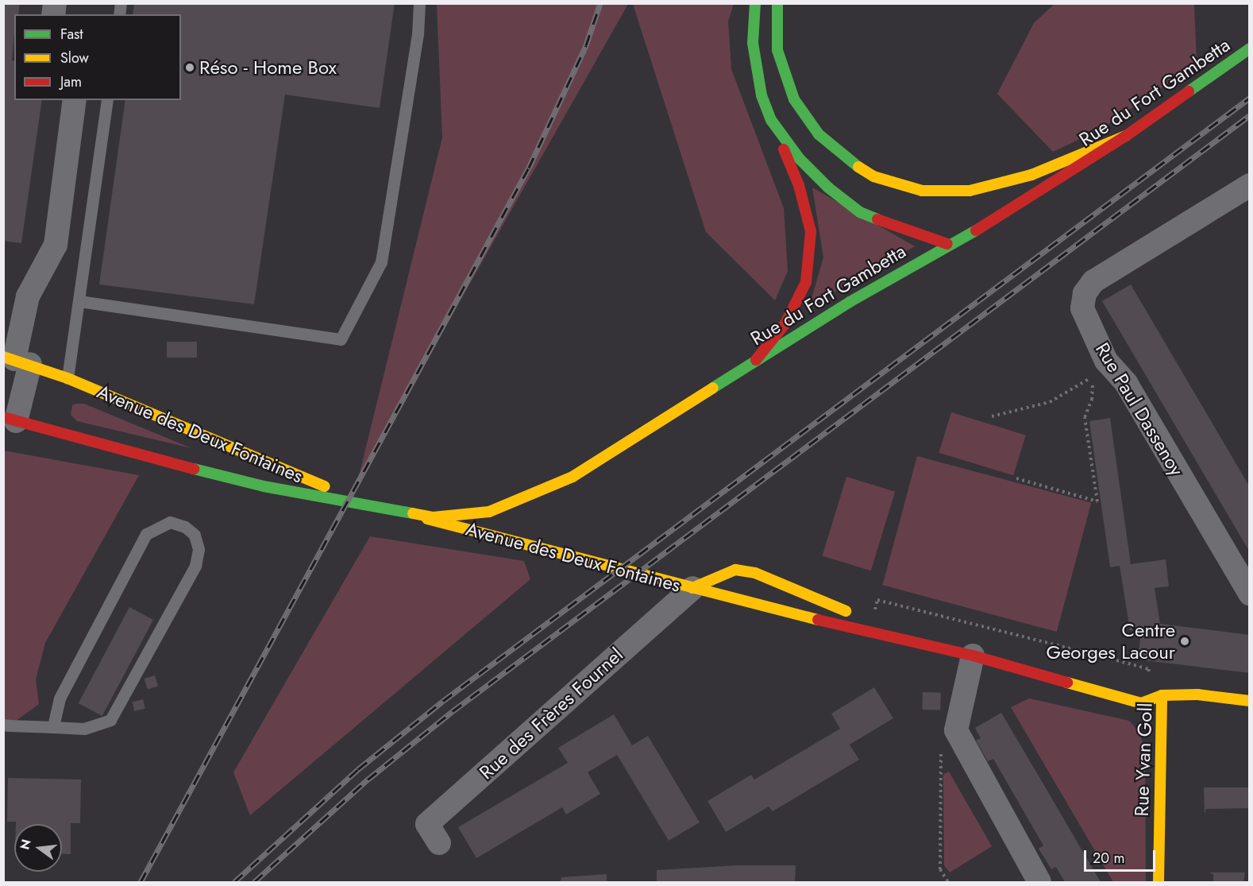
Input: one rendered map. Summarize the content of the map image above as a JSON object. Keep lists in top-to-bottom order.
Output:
{
  "streets": {
    "main road": ["Rue du Fort Gambetta", "Avenue des Deux Fontaines", "Rue Yvan Goll"],
    "street": ["Rue Paul Dassenoy", "Rue des Frères Fournel"]
  },
  "crossings": [
    ["Rue du Fort Gambetta", "Avenue des Deux Fontaines"],
    ["Avenue des Deux Fontaines", "Rue des Frères Fournel"]
  ],
  "places": ["Réso - Home Box", "Centre Georges Lacour"],
  "legend": ["Fast", "Slow", "Jam"],
  "scale_bar": "20 m",
  "north": "left"
}
